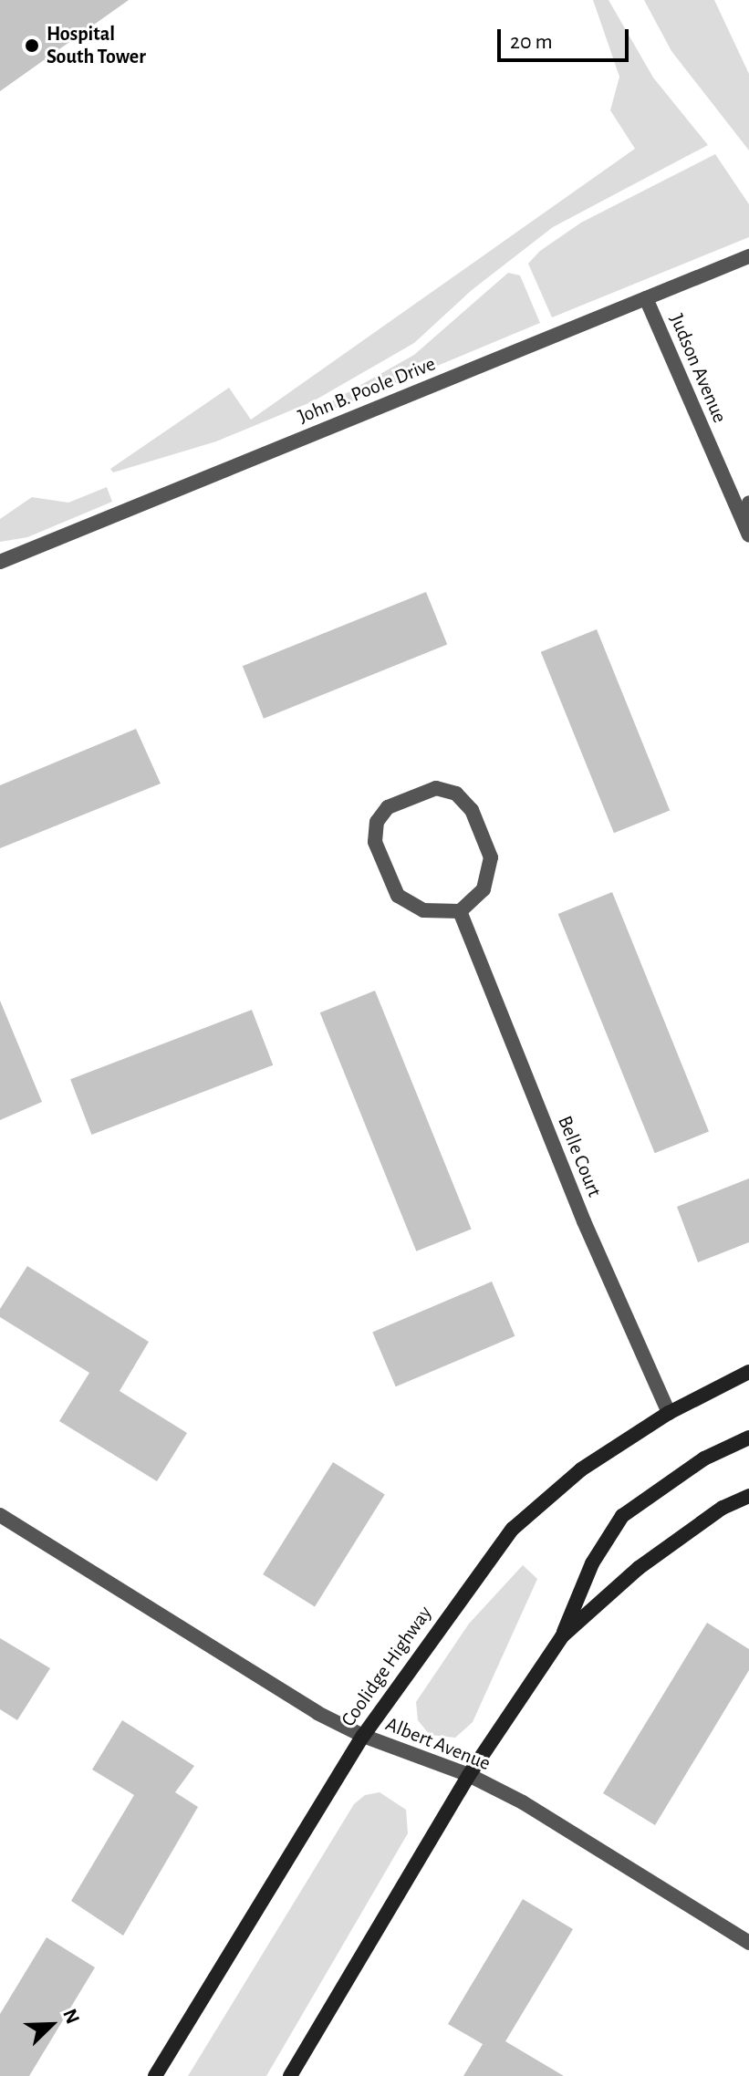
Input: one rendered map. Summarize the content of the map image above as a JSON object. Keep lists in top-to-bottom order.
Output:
{
  "streets": {
    "main road": ["Coolidge Highway"],
    "street": [
      "Judson Avenue",
      "John B. Poole Drive",
      "Belle Court",
      "Albert Avenue"
    ]
  },
  "crossings": [
    ["Judson Avenue", "John B. Poole Drive"],
    ["Belle Court", "Coolidge Highway"],
    ["Coolidge Highway", "Albert Avenue"]
  ],
  "places": ["Hospital South Tower"],
  "scale_bar": "20 m",
  "north": "top right"
}
